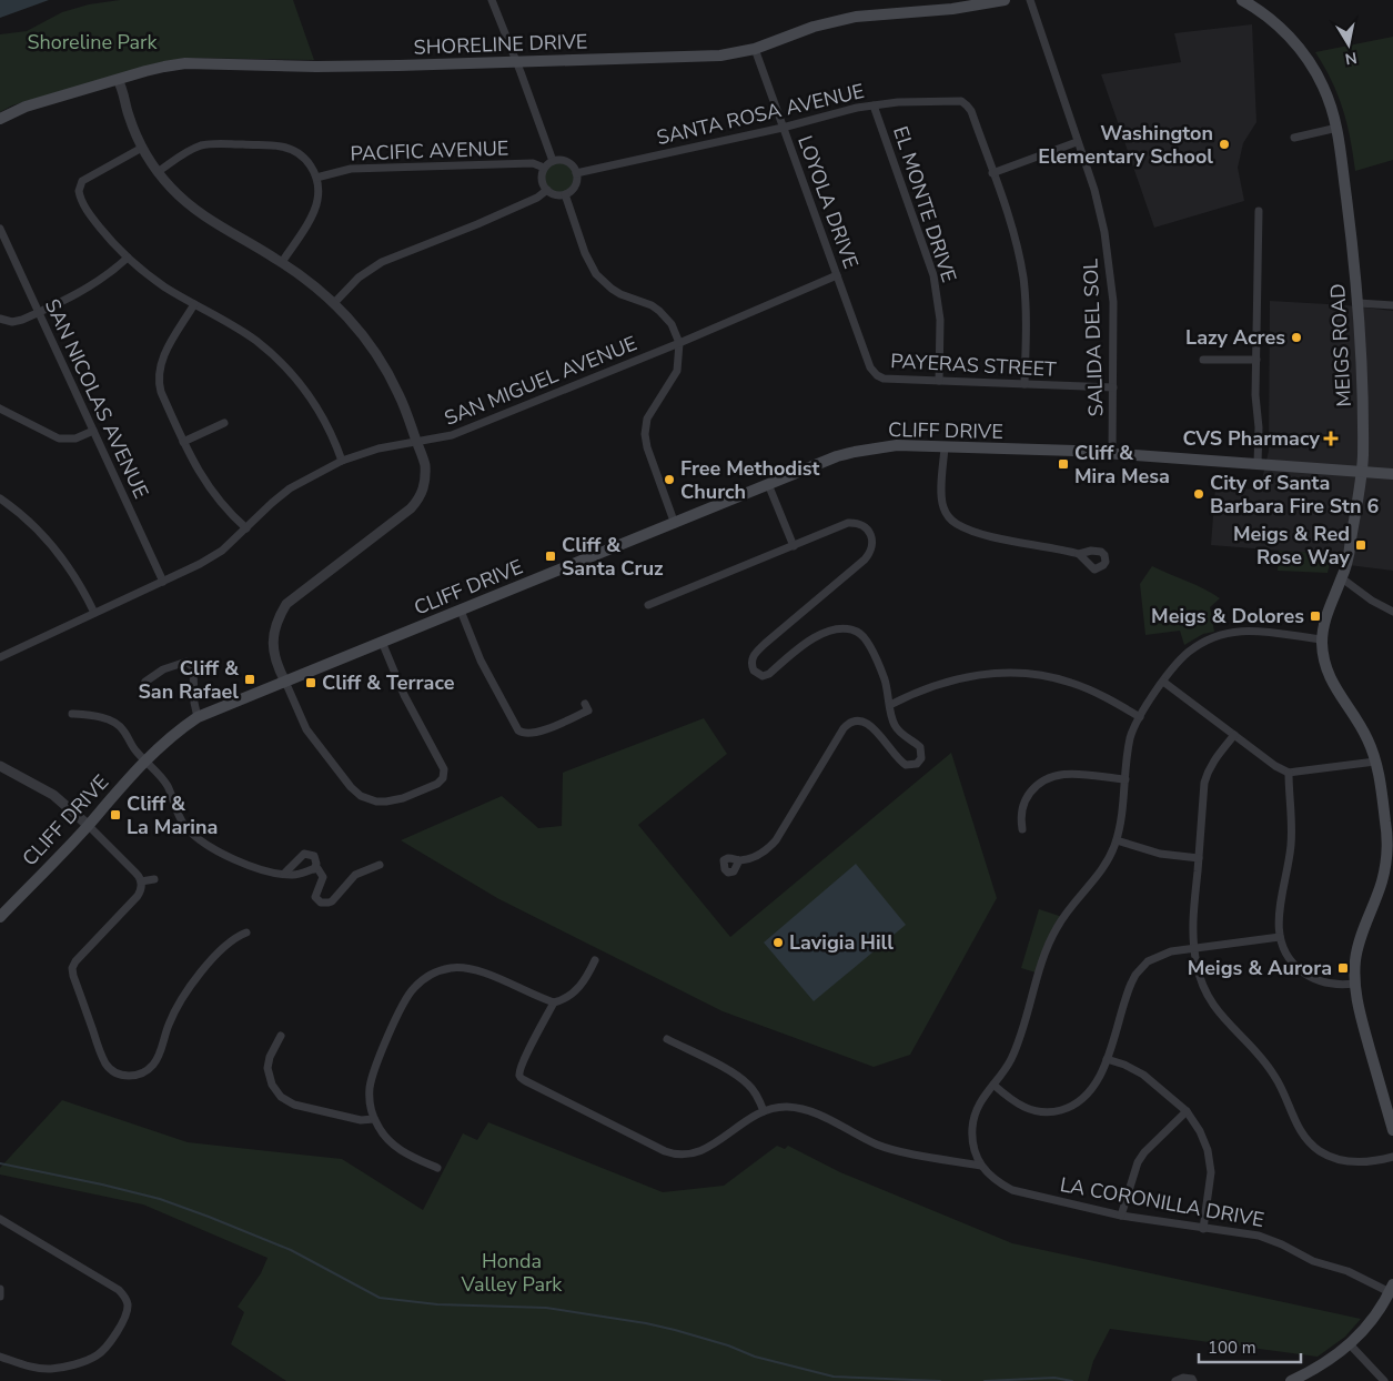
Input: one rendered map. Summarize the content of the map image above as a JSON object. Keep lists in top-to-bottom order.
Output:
{
  "streets": {
    "main road": ["SHORELINE DRIVE", "MEIGS ROAD", "CLIFF DRIVE"],
    "street": [
      "SANTA ROSA AVENUE",
      "PACIFIC AVENUE",
      "LOYOLA DRIVE",
      "EL MONTE DRIVE",
      "SALIDA DEL SOL",
      "PAYERAS STREET",
      "SAN MIGUEL AVENUE",
      "SAN NICOLAS AVENUE",
      "LA CORONILLA DRIVE"
    ]
  },
  "crossings": [
    ["SHORELINE DRIVE", "LOYOLA DRIVE"],
    ["SANTA ROSA AVENUE", "PACIFIC AVENUE"],
    ["SANTA ROSA AVENUE", "LOYOLA DRIVE"],
    ["SANTA ROSA AVENUE", "EL MONTE DRIVE"],
    ["LOYOLA DRIVE", "PAYERAS STREET"],
    ["LOYOLA DRIVE", "SAN MIGUEL AVENUE"],
    ["EL MONTE DRIVE", "PAYERAS STREET"],
    ["SALIDA DEL SOL", "PAYERAS STREET"],
    ["SALIDA DEL SOL", "CLIFF DRIVE"],
    ["MEIGS ROAD", "CLIFF DRIVE"],
    ["SAN MIGUEL AVENUE", "SAN NICOLAS AVENUE"]
  ],
  "parks": ["Shoreline Park", "Honda Valley Park"],
  "places": {
    "other": [
      "Washington Elementary School",
      "Lazy Acres",
      "Free Methodist Church",
      "City of Santa Barbara Fire Stn 6",
      "Lavigia Hill"
    ],
    "health": ["CVS Pharmacy"],
    "transit": [
      "Cliff & Mira Mesa",
      "Meigs & Red Rose Way",
      "Cliff & Santa Cruz",
      "Meigs & Dolores",
      "Cliff & San Rafael",
      "Cliff & Terrace",
      "Cliff & La Marina",
      "Meigs & Aurora"
    ]
  },
  "scale_bar": "100 m",
  "north": "bottom"
}
